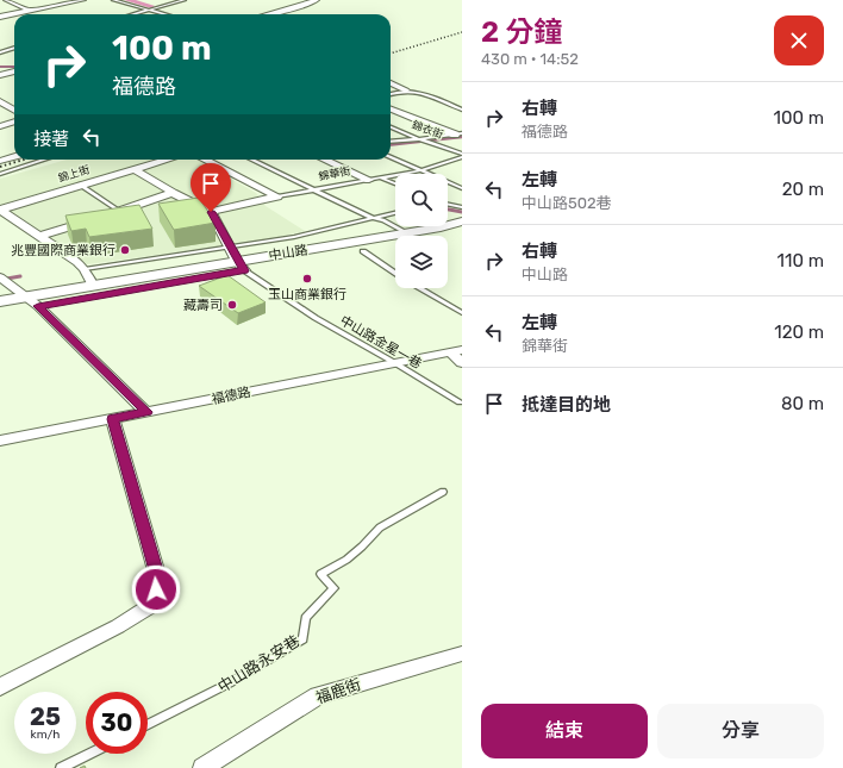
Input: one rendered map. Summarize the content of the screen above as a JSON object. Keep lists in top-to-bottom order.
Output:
{
  "streets": {
    "street": [
      "錦衣街",
      "錦上街",
      "錦華街",
      "中山路",
      "福德路",
      "福鹿街"
    ],
    "lane": ["中山路金星一巷", "中山路永安巷"]
  },
  "crossings": [
    ["錦衣街", "錦華街"],
    ["中山路", "中山路金星一巷"],
    ["中山路金星一巷", "福德路"]
  ],
  "places": ["兆豐國際商業銀行", "玉山商業銀行", "藏壽司"],
  "page": {
    "heading": ["2 分鐘", "430 m · 14:52"],
    "turn": ["100 m", "福德路"],
    "list": [
      {
        "name": "右轉",
        "note": "福德路",
        "value": "100 m"
      },
      {
        "name": "左轉",
        "note": "中山路502巷",
        "value": "20 m"
      },
      {
        "name": "右轉",
        "note": "中山路",
        "value": "110 m"
      },
      {
        "name": "左轉",
        "note": "錦華街",
        "value": "120 m"
      },
      {
        "name": "抵達目的地",
        "value": "80 m"
      }
    ],
    "then": "接著",
    "speed": "25 km/h",
    "limit": "30",
    "buttons": ["結束", "分享"]
  }
}
